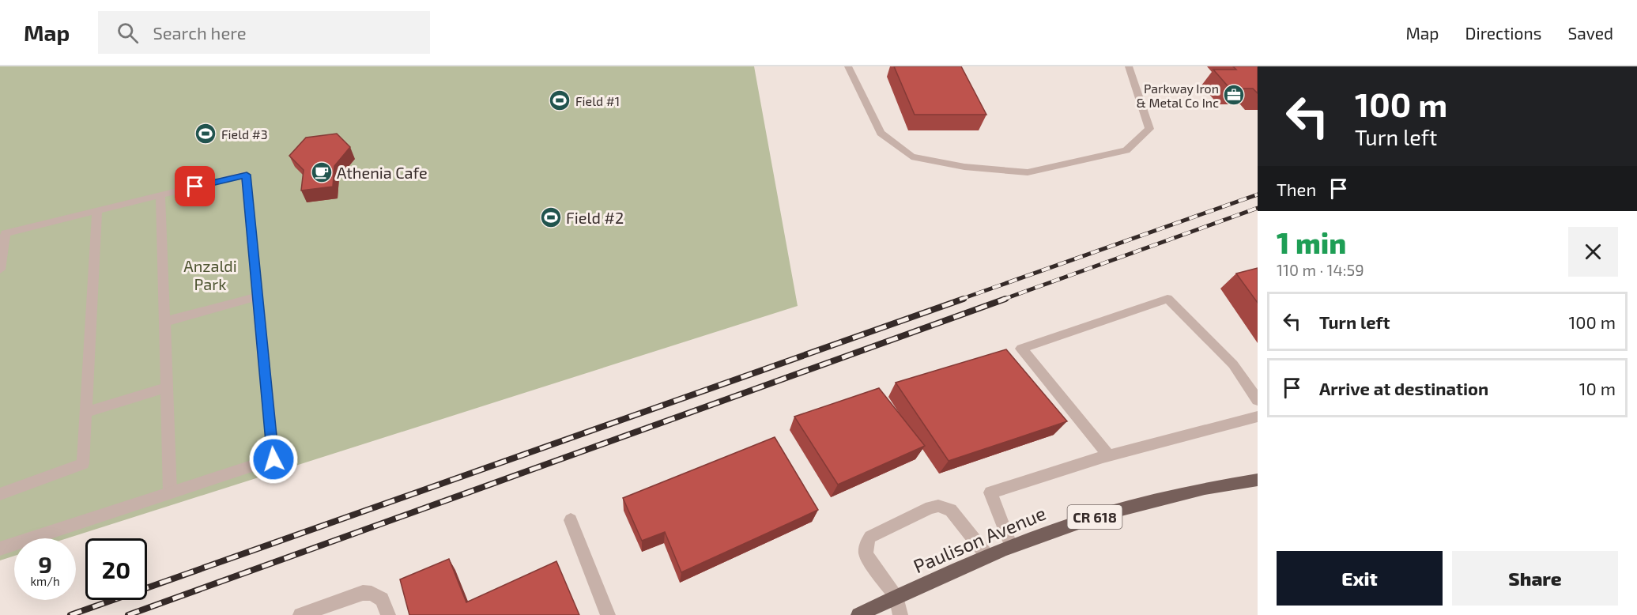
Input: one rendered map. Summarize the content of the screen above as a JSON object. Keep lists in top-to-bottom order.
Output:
{
  "streets": {
    "main road": ["CR 618", "Paulison Avenue"]
  },
  "parks": ["Anzaldi Park"],
  "places": {
    "office": ["Parkway Iron & Metal Co Inc"],
    "sports": ["Field #1", "Field #3", "Field #2"],
    "cafe": ["Athenia Cafe"]
  },
  "page": {
    "header": "Map",
    "search": "Search here",
    "nav": ["Map", "Directions", "Saved"],
    "turn": ["100 m", "Turn left"],
    "then": "Then",
    "heading": ["1 min", "110 m · 14:59"],
    "list": [
      {
        "name": "Turn left",
        "value": "100 m"
      },
      {
        "name": "Arrive at destination",
        "value": "10 m"
      }
    ],
    "speed": "9 km/h",
    "limit": "20",
    "buttons": ["Exit", "Share"]
  }
}
